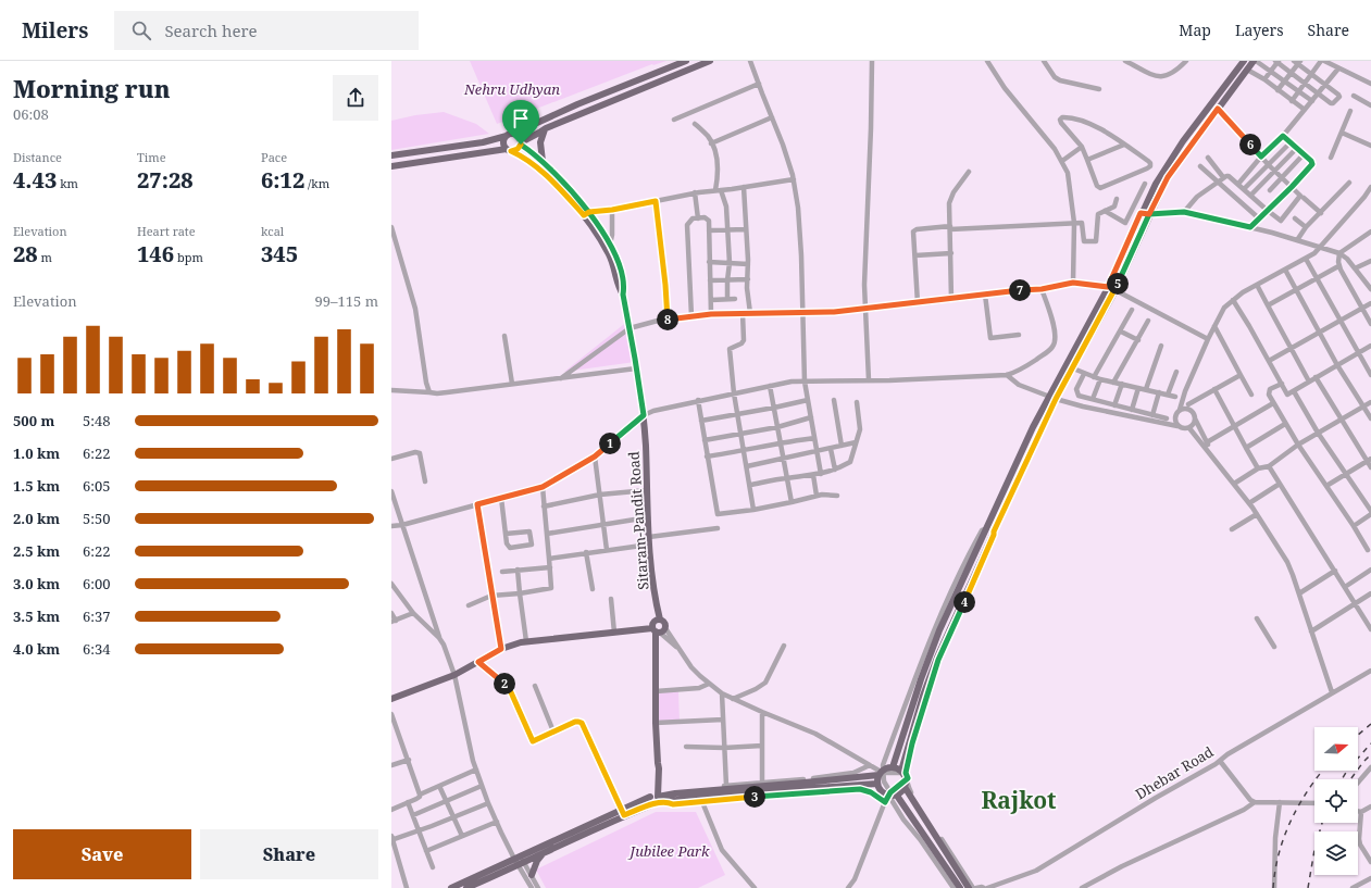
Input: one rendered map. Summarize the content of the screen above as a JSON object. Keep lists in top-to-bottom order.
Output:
{
  "streets": {
    "main road": ["Sitaram-Pandit Road"],
    "street": ["Dhebar Road"]
  },
  "districts": ["Rajkot"],
  "parks": ["Nehru Udhyan", "Jubilee Park"],
  "north": "right",
  "page": {
    "header": "Milers",
    "search": "Search here",
    "nav": ["Map", "Layers", "Share"],
    "heading": ["Morning run", "06:08"],
    "pins": [
      "6",
      "5",
      "7",
      "8",
      "1",
      "4",
      "2",
      "3"
    ],
    "stats": [
      ["Distance", "4.43 km"],
      ["Time", "27:28"],
      ["Pace", "6:12 /km"],
      ["Elevation", "28 m"],
      ["Heart rate", "146 bpm"],
      ["kcal", "345"]
    ],
    "chart": ["Elevation", "99–115 m"],
    "list": [
      {
        "name": "500 m",
        "note": "5:48"
      },
      {
        "name": "1.0 km",
        "note": "6:22"
      },
      {
        "name": "1.5 km",
        "note": "6:05"
      },
      {
        "name": "2.0 km",
        "note": "5:50"
      },
      {
        "name": "2.5 km",
        "note": "6:22"
      },
      {
        "name": "3.0 km",
        "note": "6:00"
      },
      {
        "name": "3.5 km",
        "note": "6:37"
      },
      {
        "name": "4.0 km",
        "note": "6:34"
      }
    ],
    "buttons": ["Save", "Share"]
  }
}
